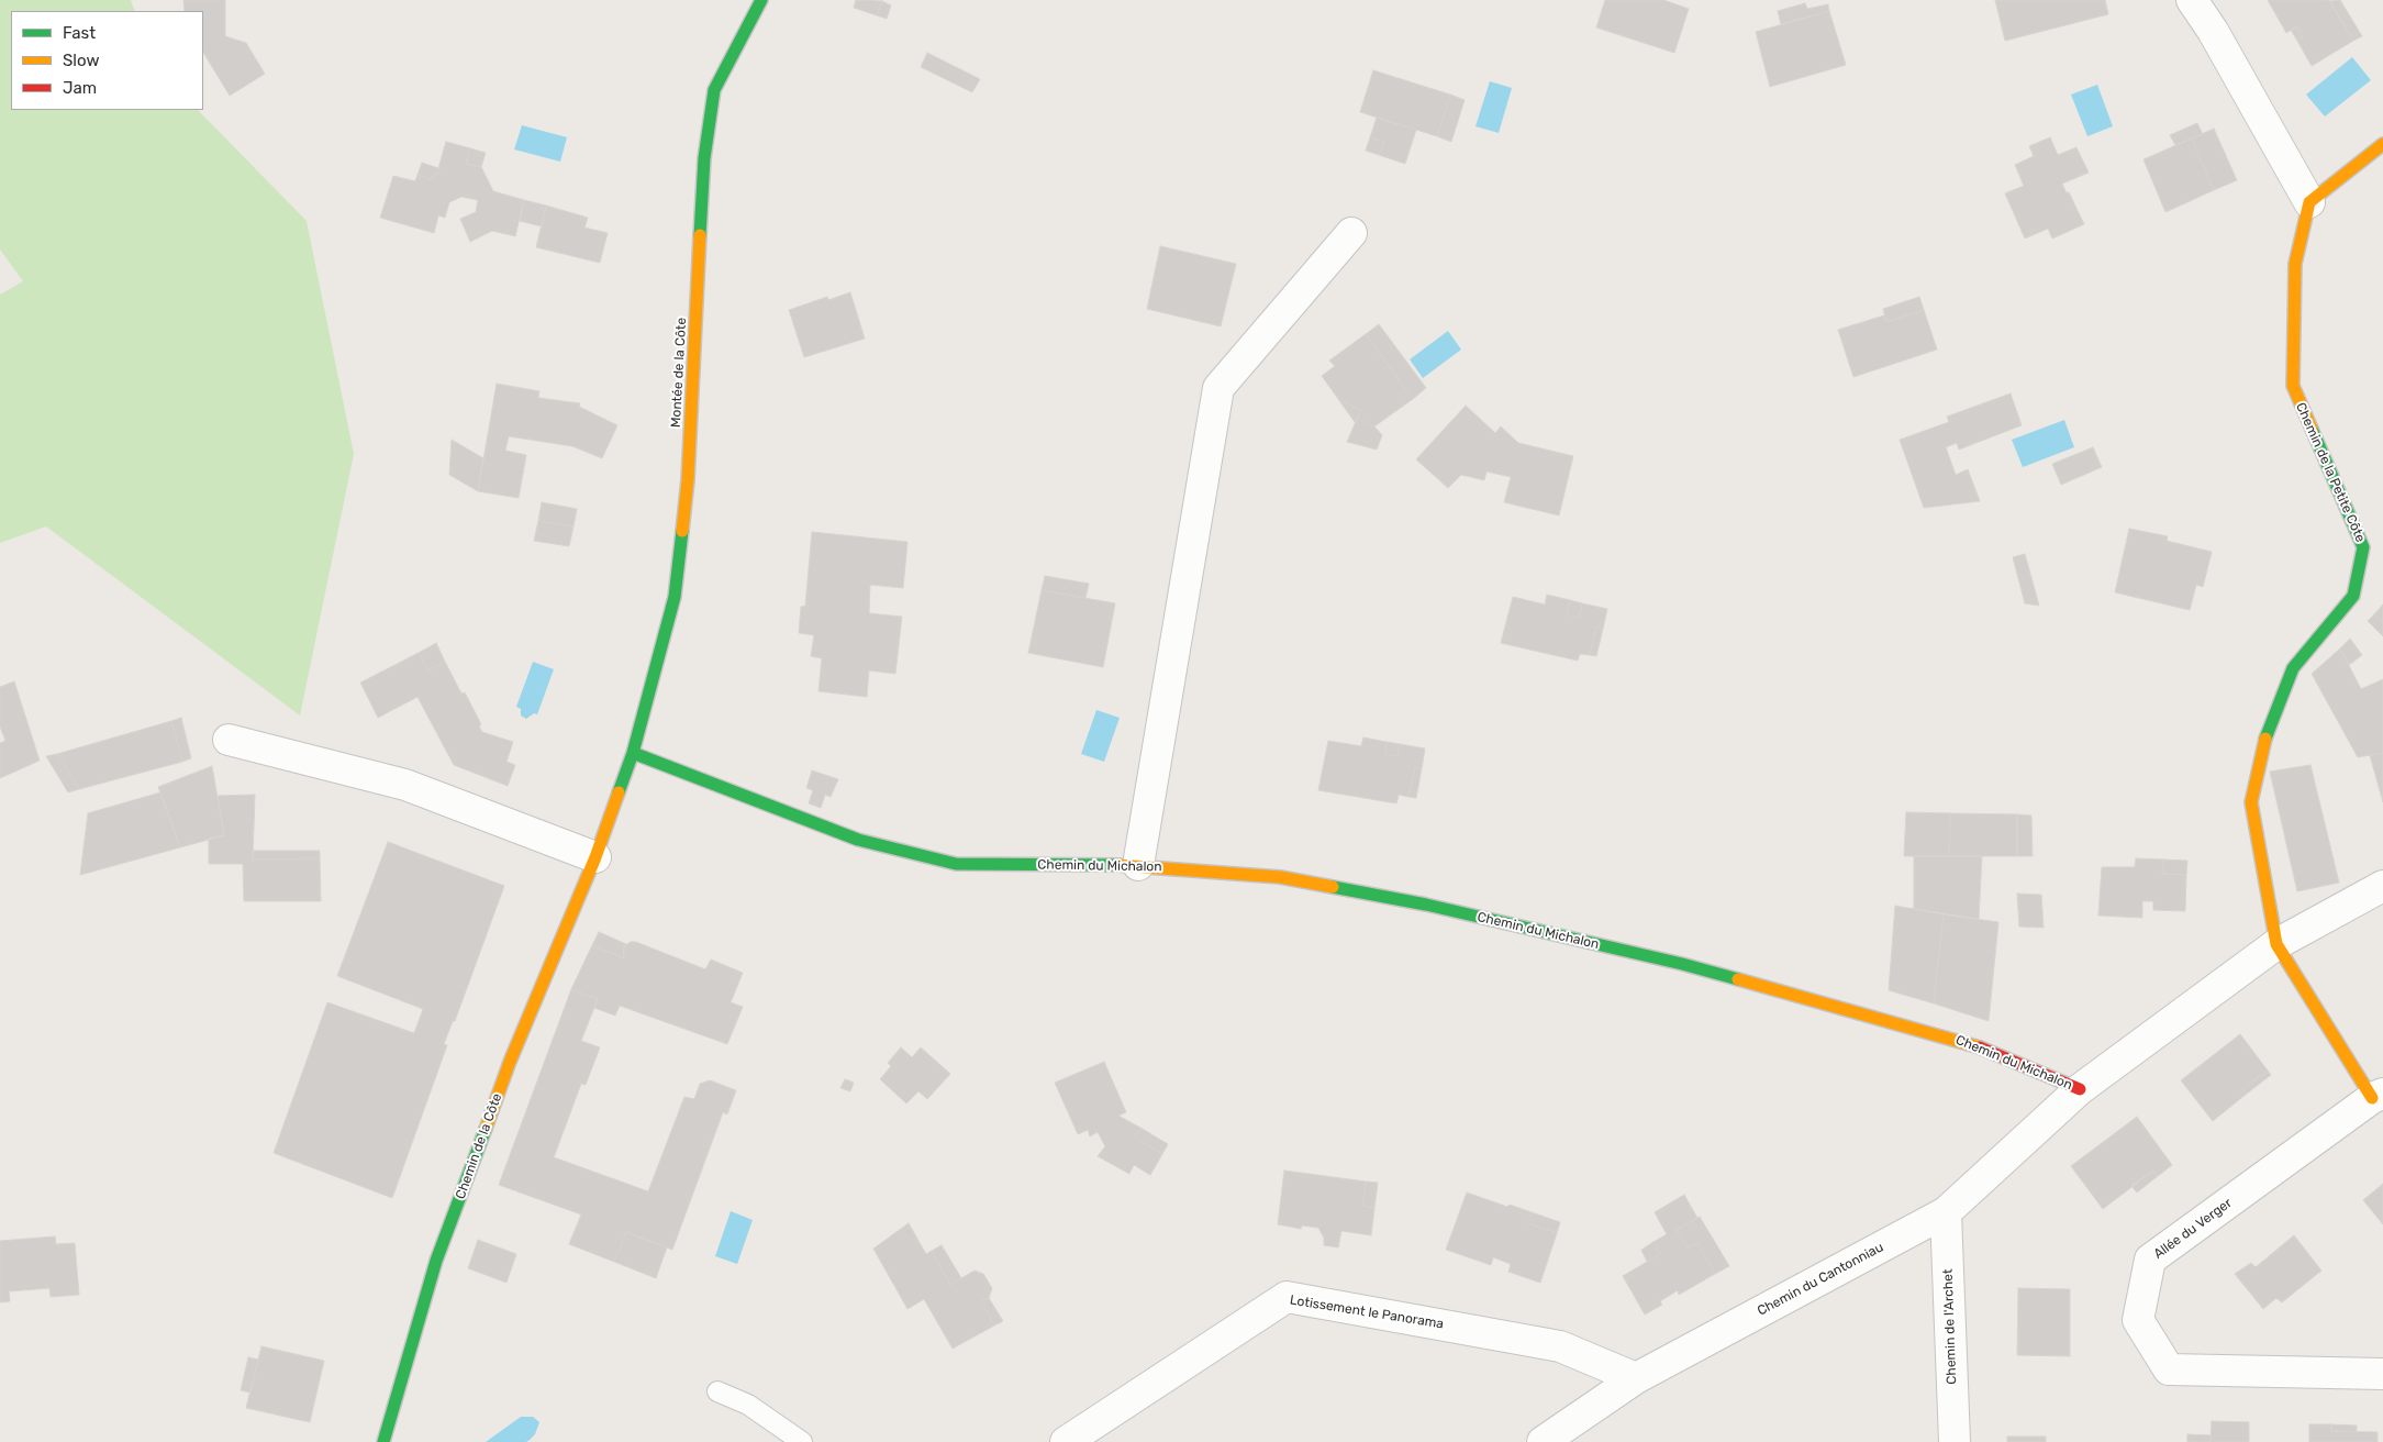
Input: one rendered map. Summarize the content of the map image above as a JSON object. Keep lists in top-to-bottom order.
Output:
{
  "streets": {
    "street": [
      "Montée de la Côte",
      "Chemin de la Petite Côte",
      "Chemin du Michalon",
      "Chemin de la Côte",
      "Allée du Verger",
      "Chemin du Cantonniau",
      "Lotissement le Panorama",
      "Chemin de l'Archet"
    ]
  },
  "crossings": [
    ["Montée de la Côte", "Chemin du Michalon"],
    ["Montée de la Côte", "Chemin de la Côte"],
    ["Chemin de la Petite Côte", "Chemin du Michalon"],
    ["Chemin de la Petite Côte", "Allée du Verger"],
    ["Chemin du Michalon", "Chemin de la Côte"],
    ["Chemin du Michalon", "Allée du Verger"],
    ["Chemin du Michalon", "Chemin du Cantonniau"],
    ["Chemin du Cantonniau", "Lotissement le Panorama"],
    ["Chemin du Cantonniau", "Chemin de l'Archet"]
  ],
  "legend": ["Fast", "Slow", "Jam"]
}
